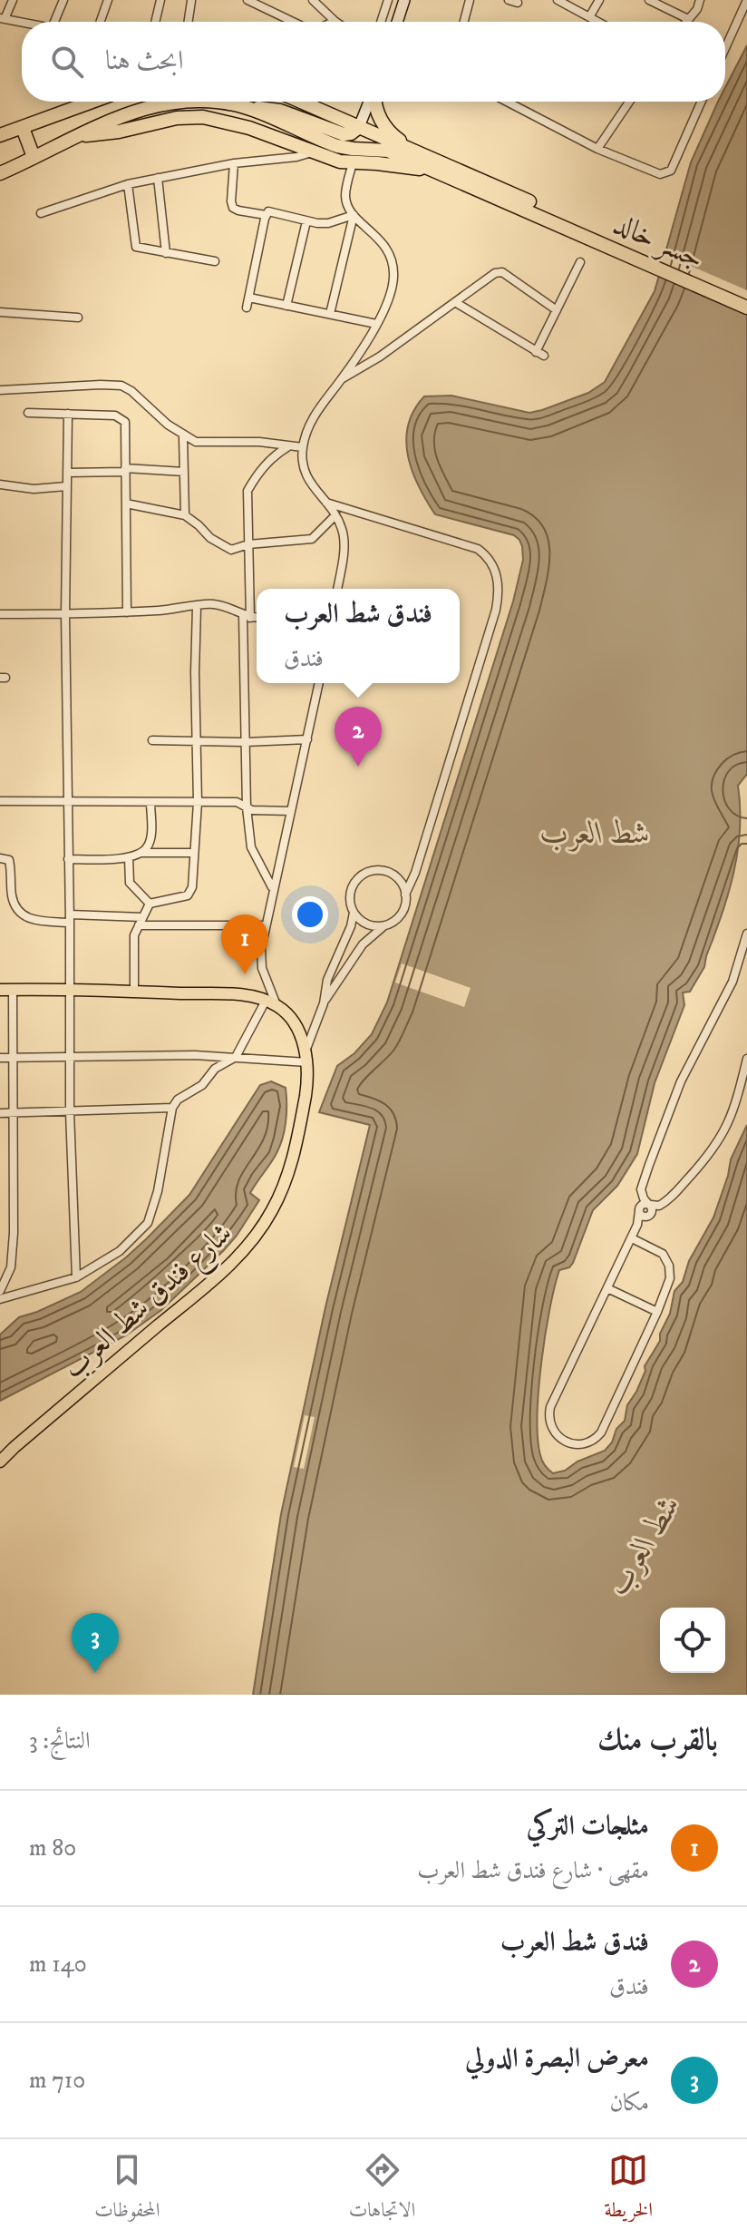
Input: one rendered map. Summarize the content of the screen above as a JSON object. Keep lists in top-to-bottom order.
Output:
{
  "streets": {
    "highway": ["جسر خالد"],
    "main road": ["شارع فندق شط العرب"]
  },
  "water": ["شط العرب"],
  "page": {
    "search": "ابحث هنا",
    "popup": ["فندق شط العرب", "فندق"],
    "pins": ["2", "1", "3"],
    "heading": ["بالقرب منك", "النتائج: 3"],
    "list": [
      {
        "mark": "1",
        "name": "مثلجات التركي",
        "note": "مقهى · شارع فندق شط العرب",
        "value": "80 m"
      },
      {
        "mark": "2",
        "name": "فندق شط العرب",
        "note": "فندق",
        "value": "140 m"
      },
      {
        "mark": "3",
        "name": "معرض البصرة الدولي",
        "note": "مكان",
        "value": "710 m"
      }
    ],
    "nav": ["الخريطة", "الاتجاهات", "المحفوظات"]
  }
}
